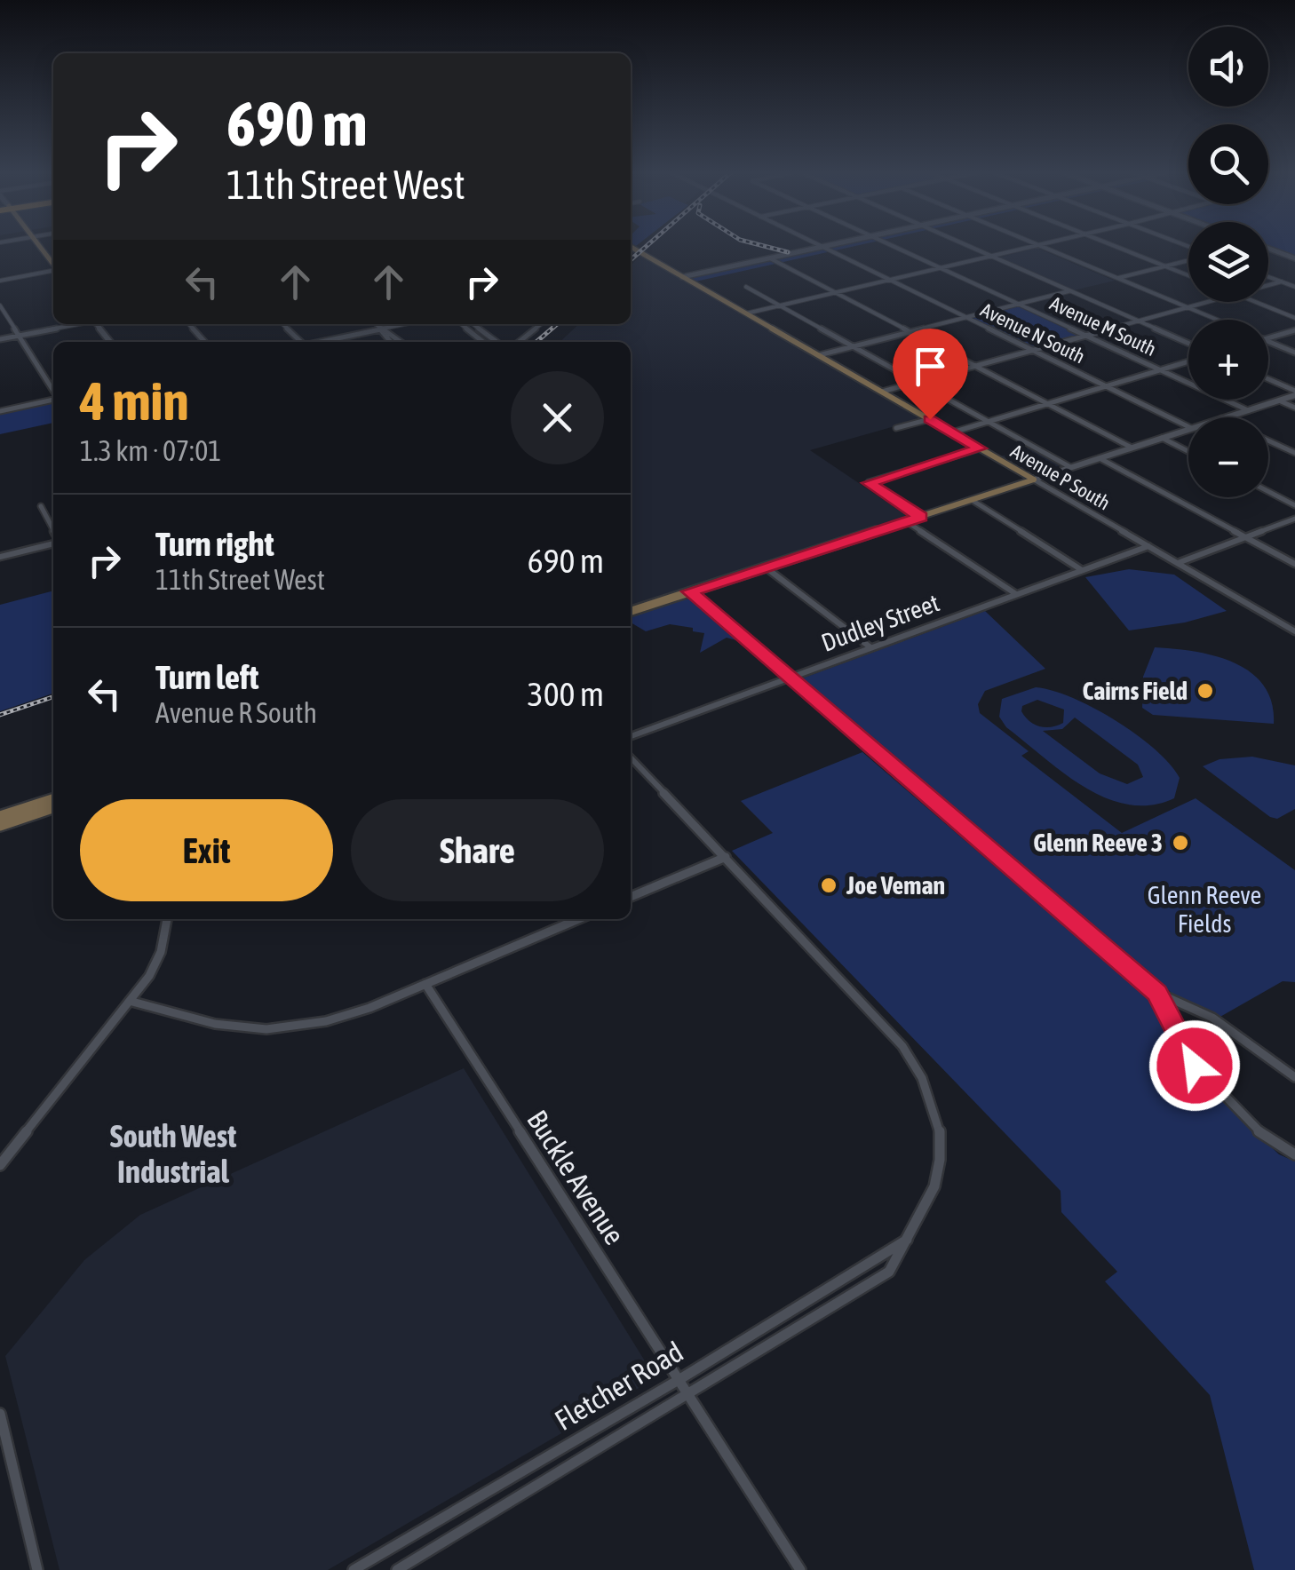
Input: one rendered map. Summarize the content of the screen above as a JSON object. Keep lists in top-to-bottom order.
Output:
{
  "streets": {
    "main road": ["Avenue P South"],
    "street": [
      "Avenue M South",
      "Avenue N South",
      "Dudley Street",
      "Buckle Avenue",
      "Fletcher Road"
    ]
  },
  "crossings": [
    ["Avenue P South", "Dudley Street"],
    ["Buckle Avenue", "Fletcher Road"]
  ],
  "districts": ["South West Industrial"],
  "parks": ["Glenn Reeve Fields"],
  "places": ["Cairns Field", "Glenn Reeve 3", "Joe Veman"],
  "page": {
    "map_buttons": ["+", "−"],
    "turn": ["690 m", "11th Street West"],
    "heading": ["4 min", "1.3 km · 07:01"],
    "list": [
      {
        "name": "Turn right",
        "note": "11th Street West",
        "value": "690 m"
      },
      {
        "name": "Turn left",
        "note": "Avenue R South",
        "value": "300 m"
      }
    ],
    "buttons": ["Exit", "Share"]
  }
}
